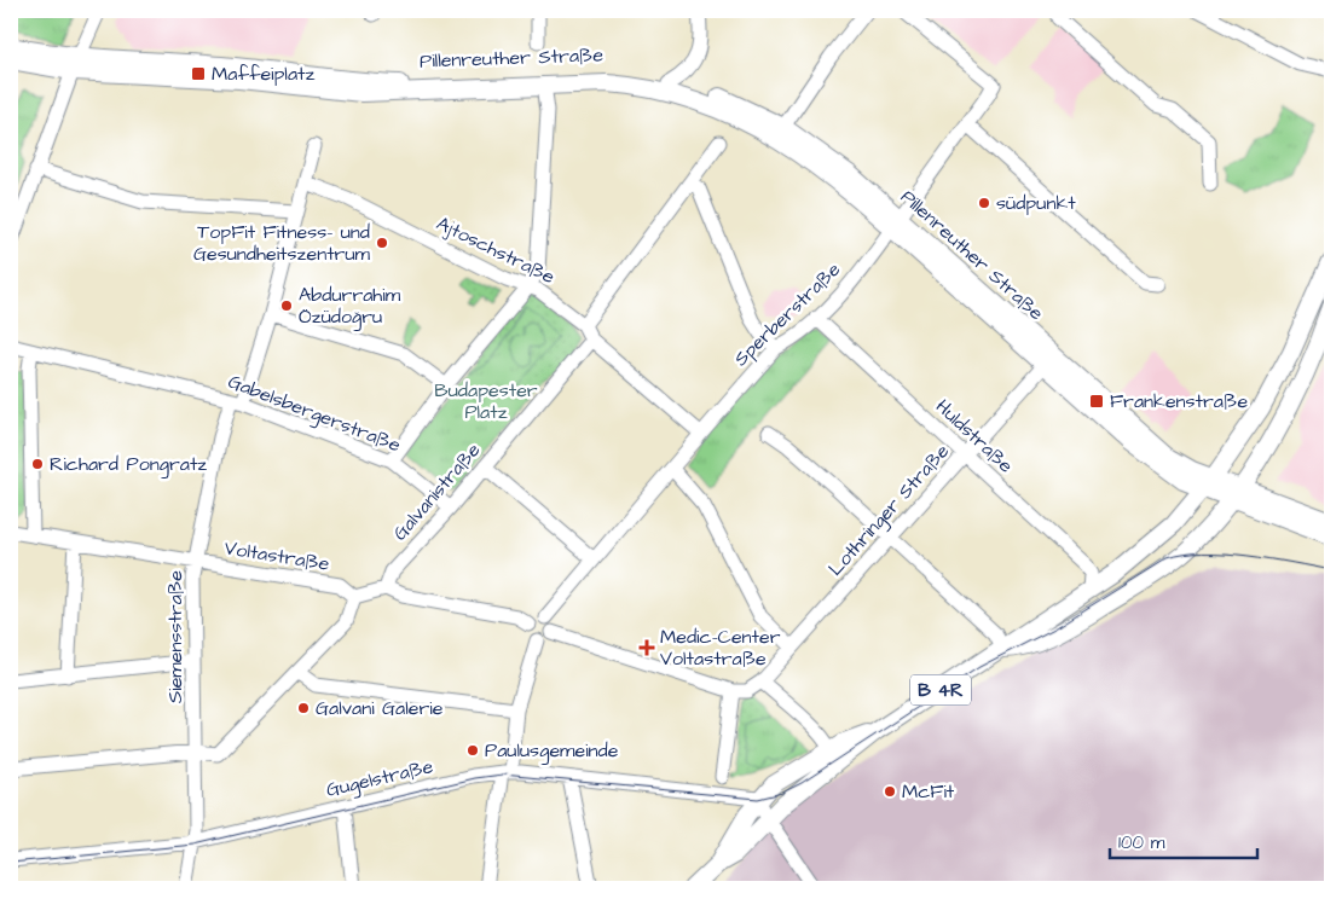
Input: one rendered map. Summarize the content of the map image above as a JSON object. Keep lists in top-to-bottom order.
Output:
{
  "streets": {
    "main road": ["Pillenreuther Straße", "B 4R"],
    "street": [
      "Ajtoschstraße",
      "Sperberstraße",
      "Gabelsbergerstraße",
      "Huldstraße",
      "Galvanistraße",
      "Lothringer Straße",
      "Voltastraße",
      "Siemensstraße",
      "Gugelstraße"
    ]
  },
  "crossings": [
    ["Pillenreuther Straße", "Sperberstraße"],
    ["Pillenreuther Straße", "Lothringer Straße"],
    ["Pillenreuther Straße", "B 4R"],
    ["Ajtoschstraße", "Siemensstraße"],
    ["Sperberstraße", "Huldstraße"],
    ["Gabelsbergerstraße", "Galvanistraße"],
    ["Gabelsbergerstraße", "Siemensstraße"],
    ["Huldstraße", "Lothringer Straße"],
    ["Huldstraße", "B 4R"],
    ["Voltastraße", "Siemensstraße"],
    ["Siemensstraße", "Gugelstraße"],
    ["B 4R", "Gugelstraße"]
  ],
  "parks": ["Budapester Platz"],
  "places": {
    "transit": ["Maffeiplatz", "Frankenstraße"],
    "other": [
      "südpunkt",
      "TopFit Fitness- und Gesundheitszentrum",
      "Abdurrahim Özüdoğru",
      "Richard Pongratz",
      "Galvani Galerie",
      "Paulusgemeinde",
      "McFit"
    ],
    "health": ["Medic-Center Voltastraße"]
  },
  "scale_bar": "100 m"
}
